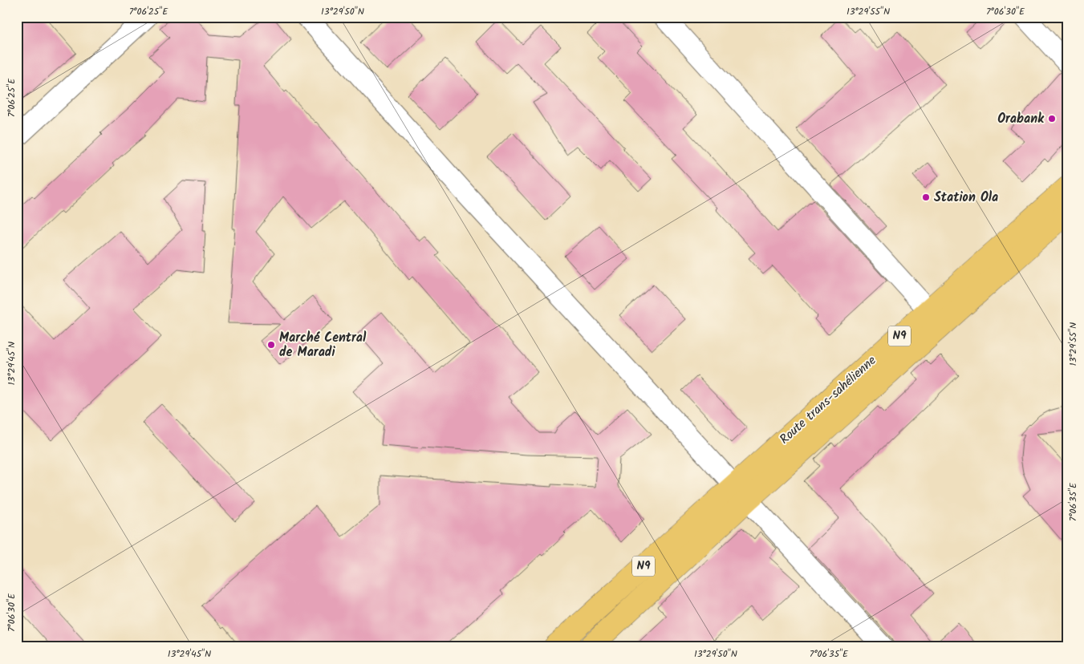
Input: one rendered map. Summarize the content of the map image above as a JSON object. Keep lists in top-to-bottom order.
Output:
{
  "streets": {
    "highway": ["N9", "Route trans-sahélienne"]
  },
  "crossings": [
    ["N9", "Route trans-sahélienne"]
  ],
  "places": ["Orabank", "Station Ola", "Marché Central de Maradi"],
  "coordinates": [
    "7°06'25\"E",
    "13°29'50\"N",
    "13°29'55\"N",
    "7°06'30\"E",
    "13°29'45\"N",
    "7°06'35\"E"
  ]
}
